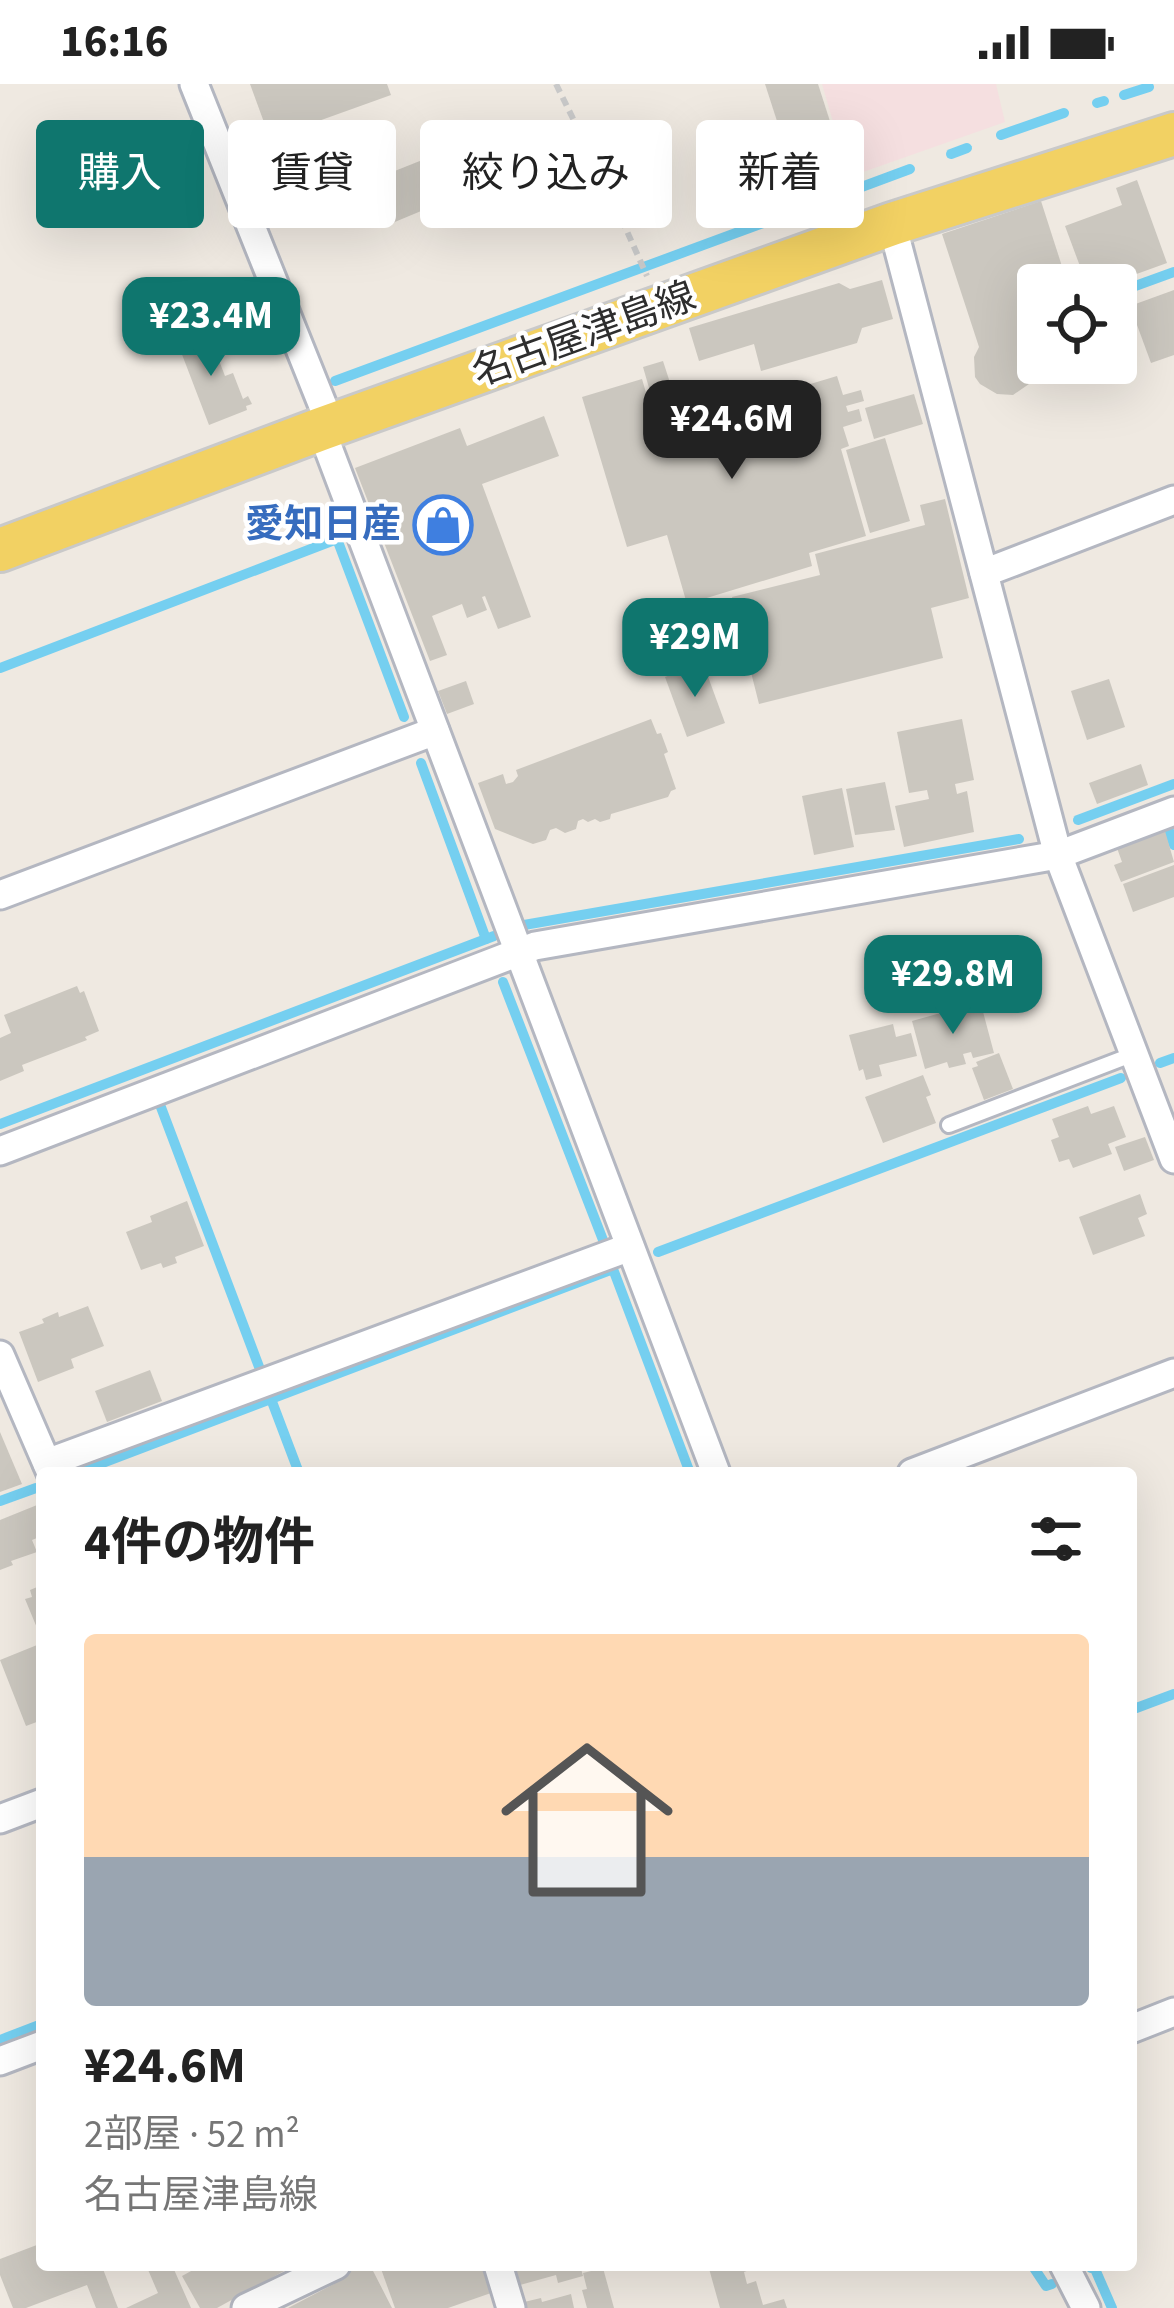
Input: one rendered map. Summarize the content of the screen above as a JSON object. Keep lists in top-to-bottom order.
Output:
{
  "streets": {
    "main road": ["名古屋津島線"]
  },
  "places": {
    "shop": ["愛知日産"]
  },
  "page": {
    "status": "16:16",
    "chip": [
      "購入",
      "賃貸",
      "絞り込み",
      "新着"
    ],
    "price": [
      "¥23.4M",
      "¥24.6M",
      "¥29M",
      "¥29.8M"
    ],
    "heading": "4件の物件",
    "list": [
      {
        "name": "¥24.6M",
        "note": "2部屋 · 52 m² · 名古屋津島線"
      }
    ]
  }
}
